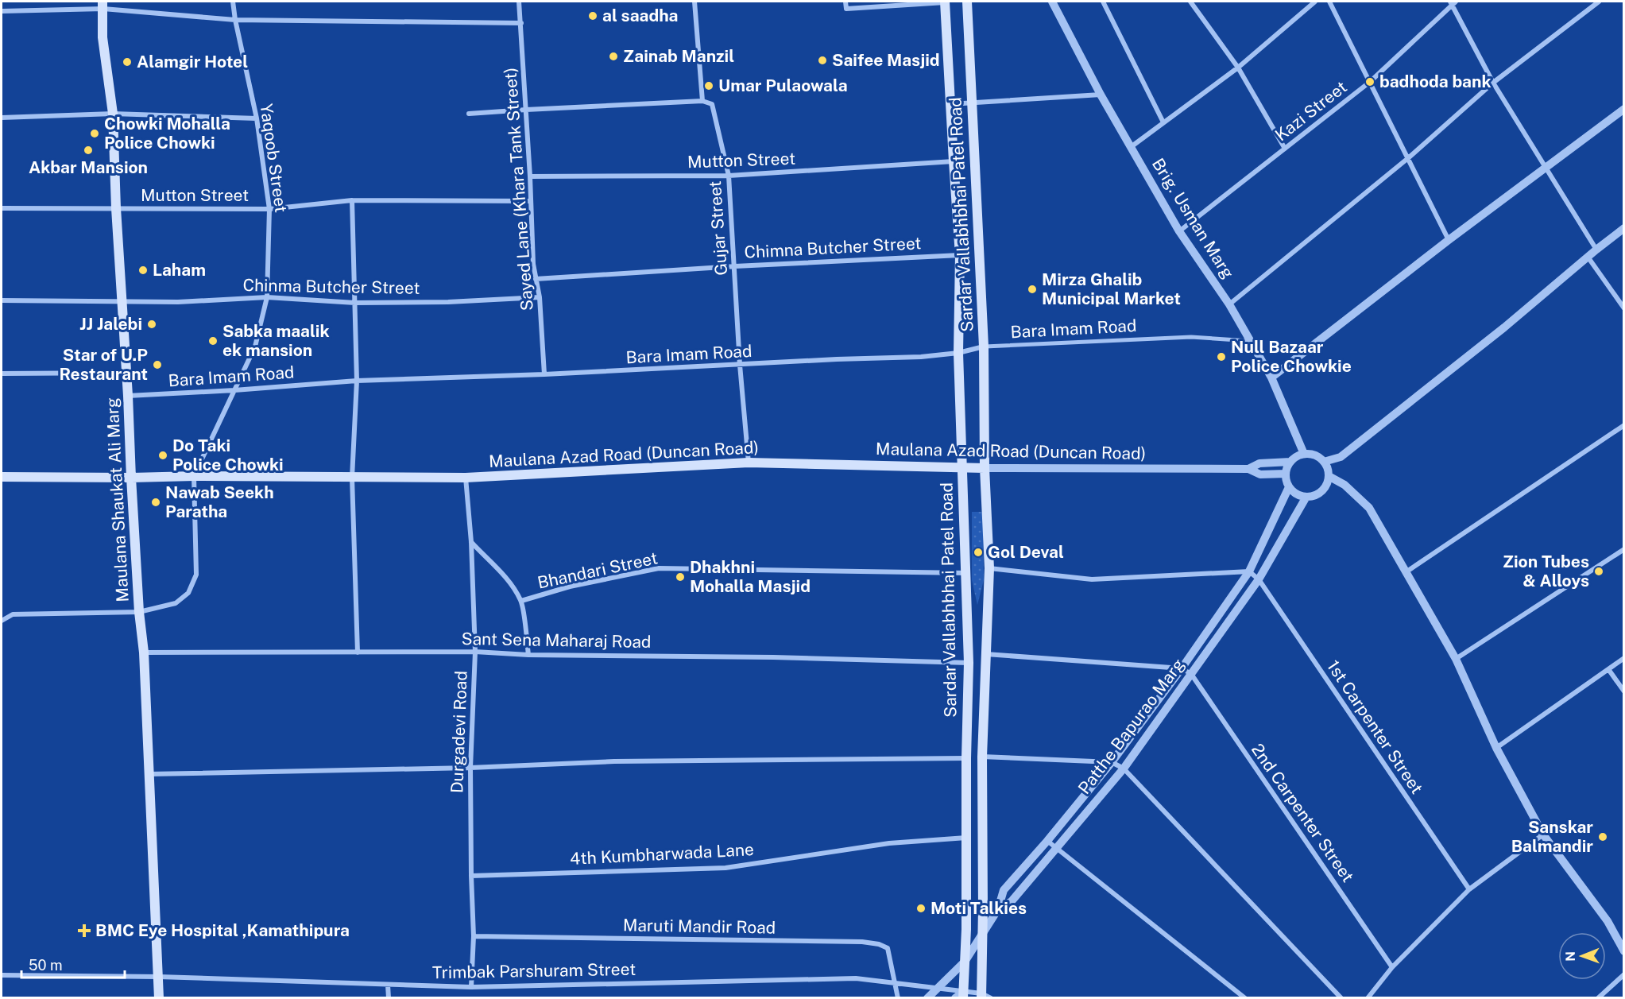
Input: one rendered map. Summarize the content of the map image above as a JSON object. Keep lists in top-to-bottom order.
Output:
{
  "streets": {
    "main road": ["Sardar Vallabhbhai Patel Road", "Maulana Azad Road (Duncan Road)", "Maulana Shaukat Ali Marg"],
    "street": [
      "Kazi Street",
      "Yaqoob Street",
      "Mutton Street",
      "Sayed Lane (Khara Tank Street)",
      "Brig. Usman Marg",
      "Gujar Street",
      "Chimna Butcher Street",
      "Chinma Butcher Street",
      "Bara Imam Road",
      "Bhandari Street",
      "Sant Sena Maharaj Road",
      "Patthe Bapurao Marg",
      "1st Carpenter Street",
      "Durgadevi Road",
      "2nd Carpenter Street",
      "4th Kumbharwada Lane",
      "Maruti Mandir Road",
      "Trimbak Parshuram Street"
    ]
  },
  "crossings": [
    ["Kazi Street", "Brig. Usman Marg"],
    ["Yaqoob Street", "Mutton Street"],
    ["Yaqoob Street", "Chinma Butcher Street"],
    ["Yaqoob Street", "Bara Imam Road"],
    ["Yaqoob Street", "Maulana Azad Road (Duncan Road)"],
    ["Yaqoob Street", "Maulana Shaukat Ali Marg"],
    ["Mutton Street", "Sayed Lane (Khara Tank Street)"],
    ["Mutton Street", "Sardar Vallabhbhai Patel Road"],
    ["Mutton Street", "Gujar Street"],
    ["Mutton Street", "Maulana Shaukat Ali Marg"],
    ["Sayed Lane (Khara Tank Street)", "Chimna Butcher Street"],
    ["Sayed Lane (Khara Tank Street)", "Chinma Butcher Street"],
    ["Sayed Lane (Khara Tank Street)", "Bara Imam Road"],
    ["Sardar Vallabhbhai Patel Road", "Chimna Butcher Street"],
    ["Sardar Vallabhbhai Patel Road", "Bara Imam Road"],
    ["Sardar Vallabhbhai Patel Road", "Maulana Azad Road (Duncan Road)"],
    ["Sardar Vallabhbhai Patel Road", "Bhandari Street"],
    ["Sardar Vallabhbhai Patel Road", "Sant Sena Maharaj Road"],
    ["Sardar Vallabhbhai Patel Road", "Patthe Bapurao Marg"],
    ["Sardar Vallabhbhai Patel Road", "4th Kumbharwada Lane"],
    ["Sardar Vallabhbhai Patel Road", "Trimbak Parshuram Street"],
    ["Brig. Usman Marg", "Bara Imam Road"],
    ["Brig. Usman Marg", "Patthe Bapurao Marg"],
    ["Gujar Street", "Chimna Butcher Street"],
    ["Gujar Street", "Bara Imam Road"],
    ["Gujar Street", "Maulana Azad Road (Duncan Road)"],
    ["Chinma Butcher Street", "Maulana Shaukat Ali Marg"],
    ["Bara Imam Road", "Maulana Shaukat Ali Marg"],
    ["Maulana Azad Road (Duncan Road)", "Maulana Shaukat Ali Marg"],
    ["Maulana Azad Road (Duncan Road)", "Durgadevi Road"],
    ["Maulana Shaukat Ali Marg", "Sant Sena Maharaj Road"],
    ["Maulana Shaukat Ali Marg", "Trimbak Parshuram Street"],
    ["Sant Sena Maharaj Road", "Durgadevi Road"],
    ["Patthe Bapurao Marg", "1st Carpenter Street"],
    ["Patthe Bapurao Marg", "2nd Carpenter Street"],
    ["Patthe Bapurao Marg", "Trimbak Parshuram Street"],
    ["Durgadevi Road", "4th Kumbharwada Lane"],
    ["Durgadevi Road", "Maruti Mandir Road"],
    ["Durgadevi Road", "Trimbak Parshuram Street"],
    ["Maruti Mandir Road", "Trimbak Parshuram Street"]
  ],
  "places": {
    "other": [
      "al saadha",
      "Zainab Manzil",
      "Saifee Masjid",
      "Alamgir Hotel",
      "badhoda bank",
      "Umar Pulaowala",
      "Chowki Mohalla Police Chowki",
      "Akbar Mansion",
      "Laham",
      "Mirza Ghalib Municipal Market",
      "JJ Jalebi",
      "Sabka maalik ek mansion",
      "Null Bazaar Police Chowkie",
      "Star of U.P Restaurant",
      "Do Taki Police Chowki",
      "Nawab Seekh Paratha",
      "Gol Deval",
      "Zion Tubes & Alloys",
      "Dhakhni Mohalla Masjid",
      "Sanskar Balmandir",
      "Moti Talkies"
    ],
    "health": ["BMC Eye Hospital ,Kamathipura"]
  },
  "scale_bar": "50 m",
  "north": "left"
}
